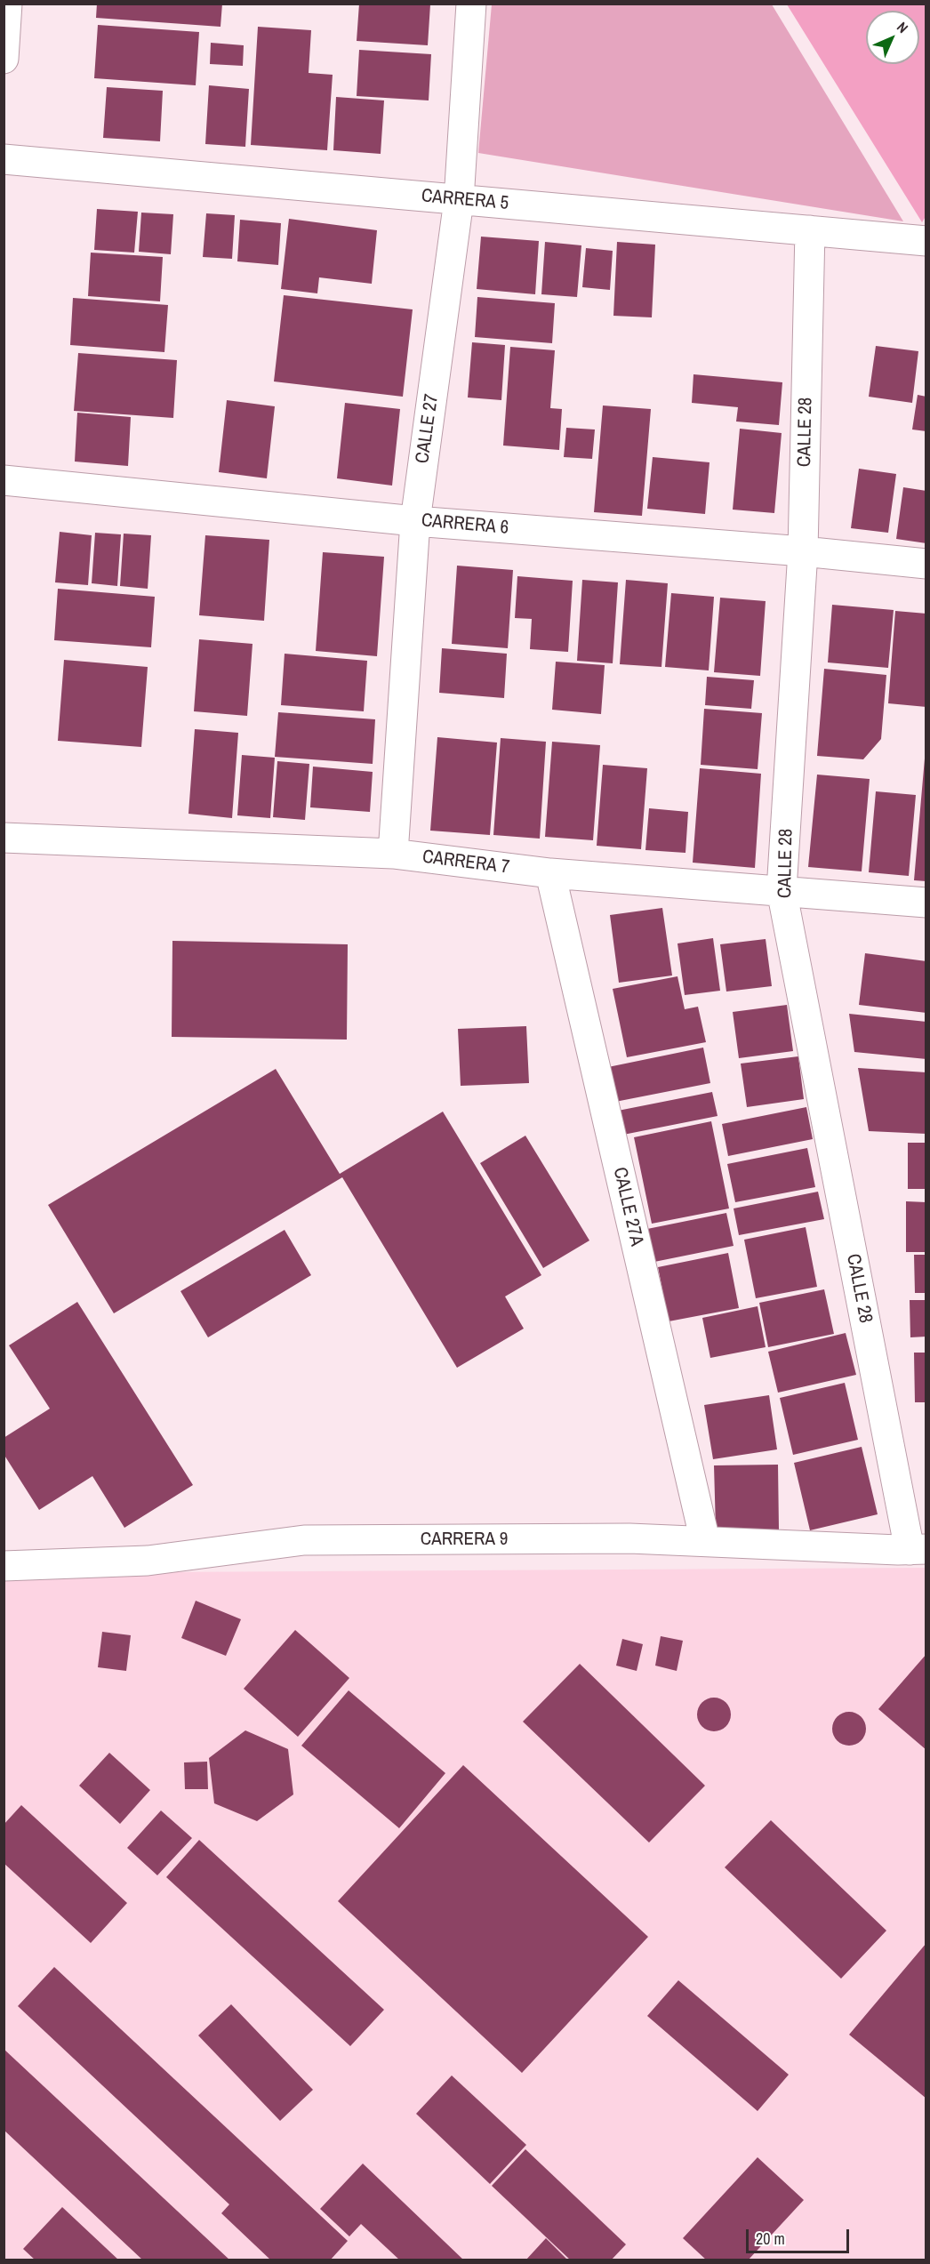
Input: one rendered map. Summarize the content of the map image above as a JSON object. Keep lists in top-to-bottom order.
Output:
{
  "streets": {
    "street": [
      "CARRERA 5",
      "CALLE 27",
      "CALLE 28",
      "CARRERA 6",
      "CARRERA 7",
      "CALLE 27A",
      "CARRERA 9"
    ]
  },
  "crossings": [
    ["CARRERA 5", "CALLE 27"],
    ["CARRERA 5", "CALLE 28"],
    ["CALLE 27", "CARRERA 6"],
    ["CALLE 27", "CARRERA 7"],
    ["CALLE 28", "CARRERA 6"],
    ["CALLE 28", "CARRERA 7"],
    ["CALLE 28", "CARRERA 9"],
    ["CARRERA 7", "CALLE 27A"],
    ["CALLE 27A", "CARRERA 9"]
  ],
  "scale_bar": "20 m",
  "north": "top right"
}
